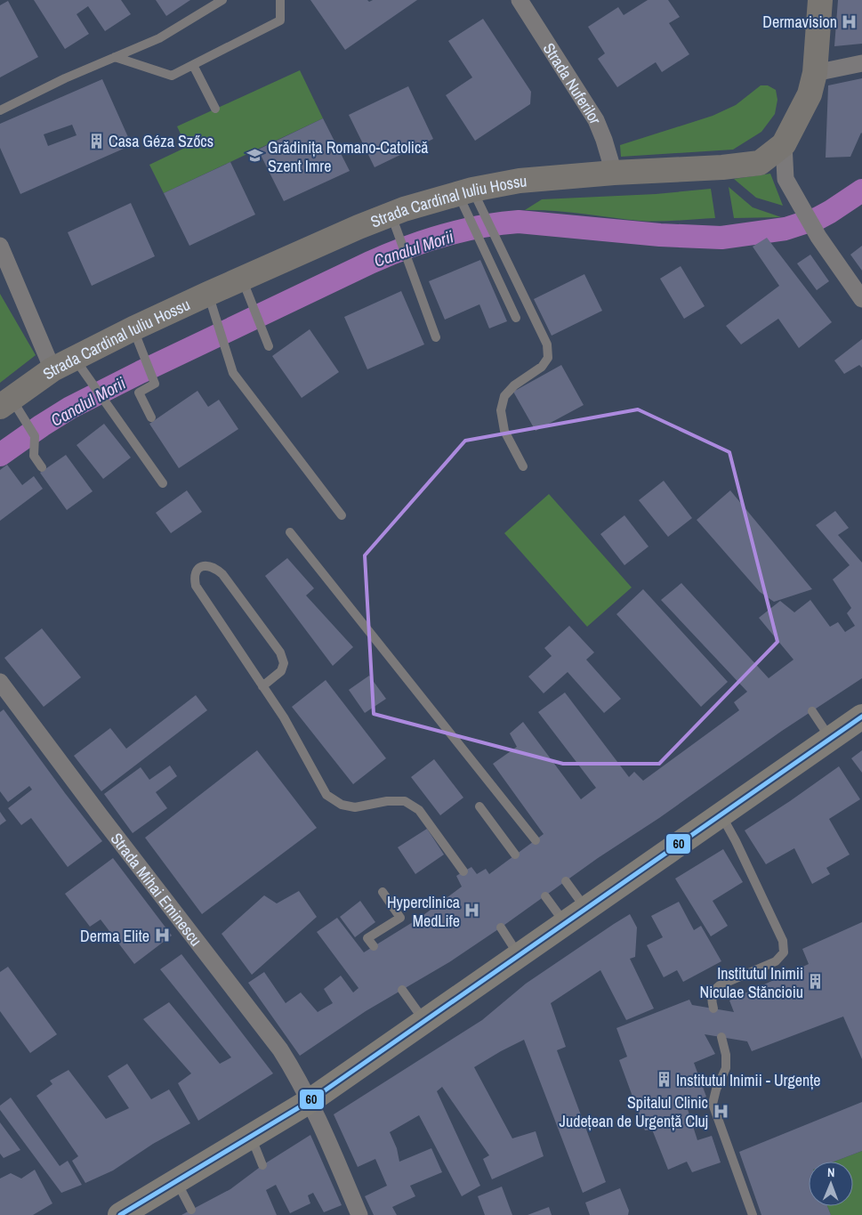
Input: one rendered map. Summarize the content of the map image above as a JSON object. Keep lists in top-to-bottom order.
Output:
{
  "streets": {
    "street": ["Strada Nuferilor", "Strada Cardinal Iuliu Hossu", "Strada Mihai Eminescu"]
  },
  "crossings": [
    ["Strada Nuferilor", "Strada Cardinal Iuliu Hossu"]
  ],
  "water": ["Canalul Morii"],
  "places": {
    "hospital": [
      "Dermavision",
      "Hyperclinica MedLife",
      "Derma Elite",
      "Spitalul Clinic Județean de Urgență Cluj"
    ],
    "building": ["Casa Géza Szőcs", "Institutul Inimii Niculae Stăncioiu", "Institutul Inimii - Urgențe"],
    "school or university": ["Grădinița Romano-Catolică Szent Imre"]
  },
  "lines": ["transit line 60"],
  "north": "top"
}
